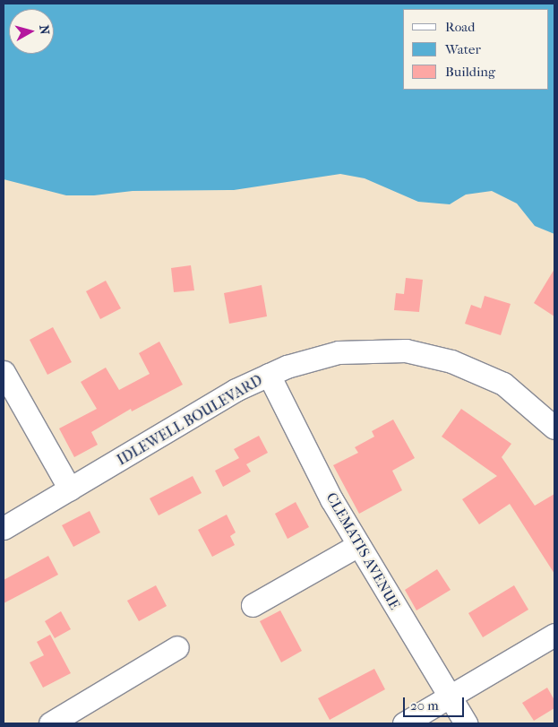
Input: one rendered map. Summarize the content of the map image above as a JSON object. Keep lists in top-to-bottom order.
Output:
{
  "streets": {
    "street": ["IDLEWELL BOULEVARD", "CLEMATIS AVENUE"]
  },
  "crossings": [
    ["IDLEWELL BOULEVARD", "CLEMATIS AVENUE"]
  ],
  "legend": ["Road", "Water", "Building"],
  "scale_bar": "20 m",
  "north": "right"
}
